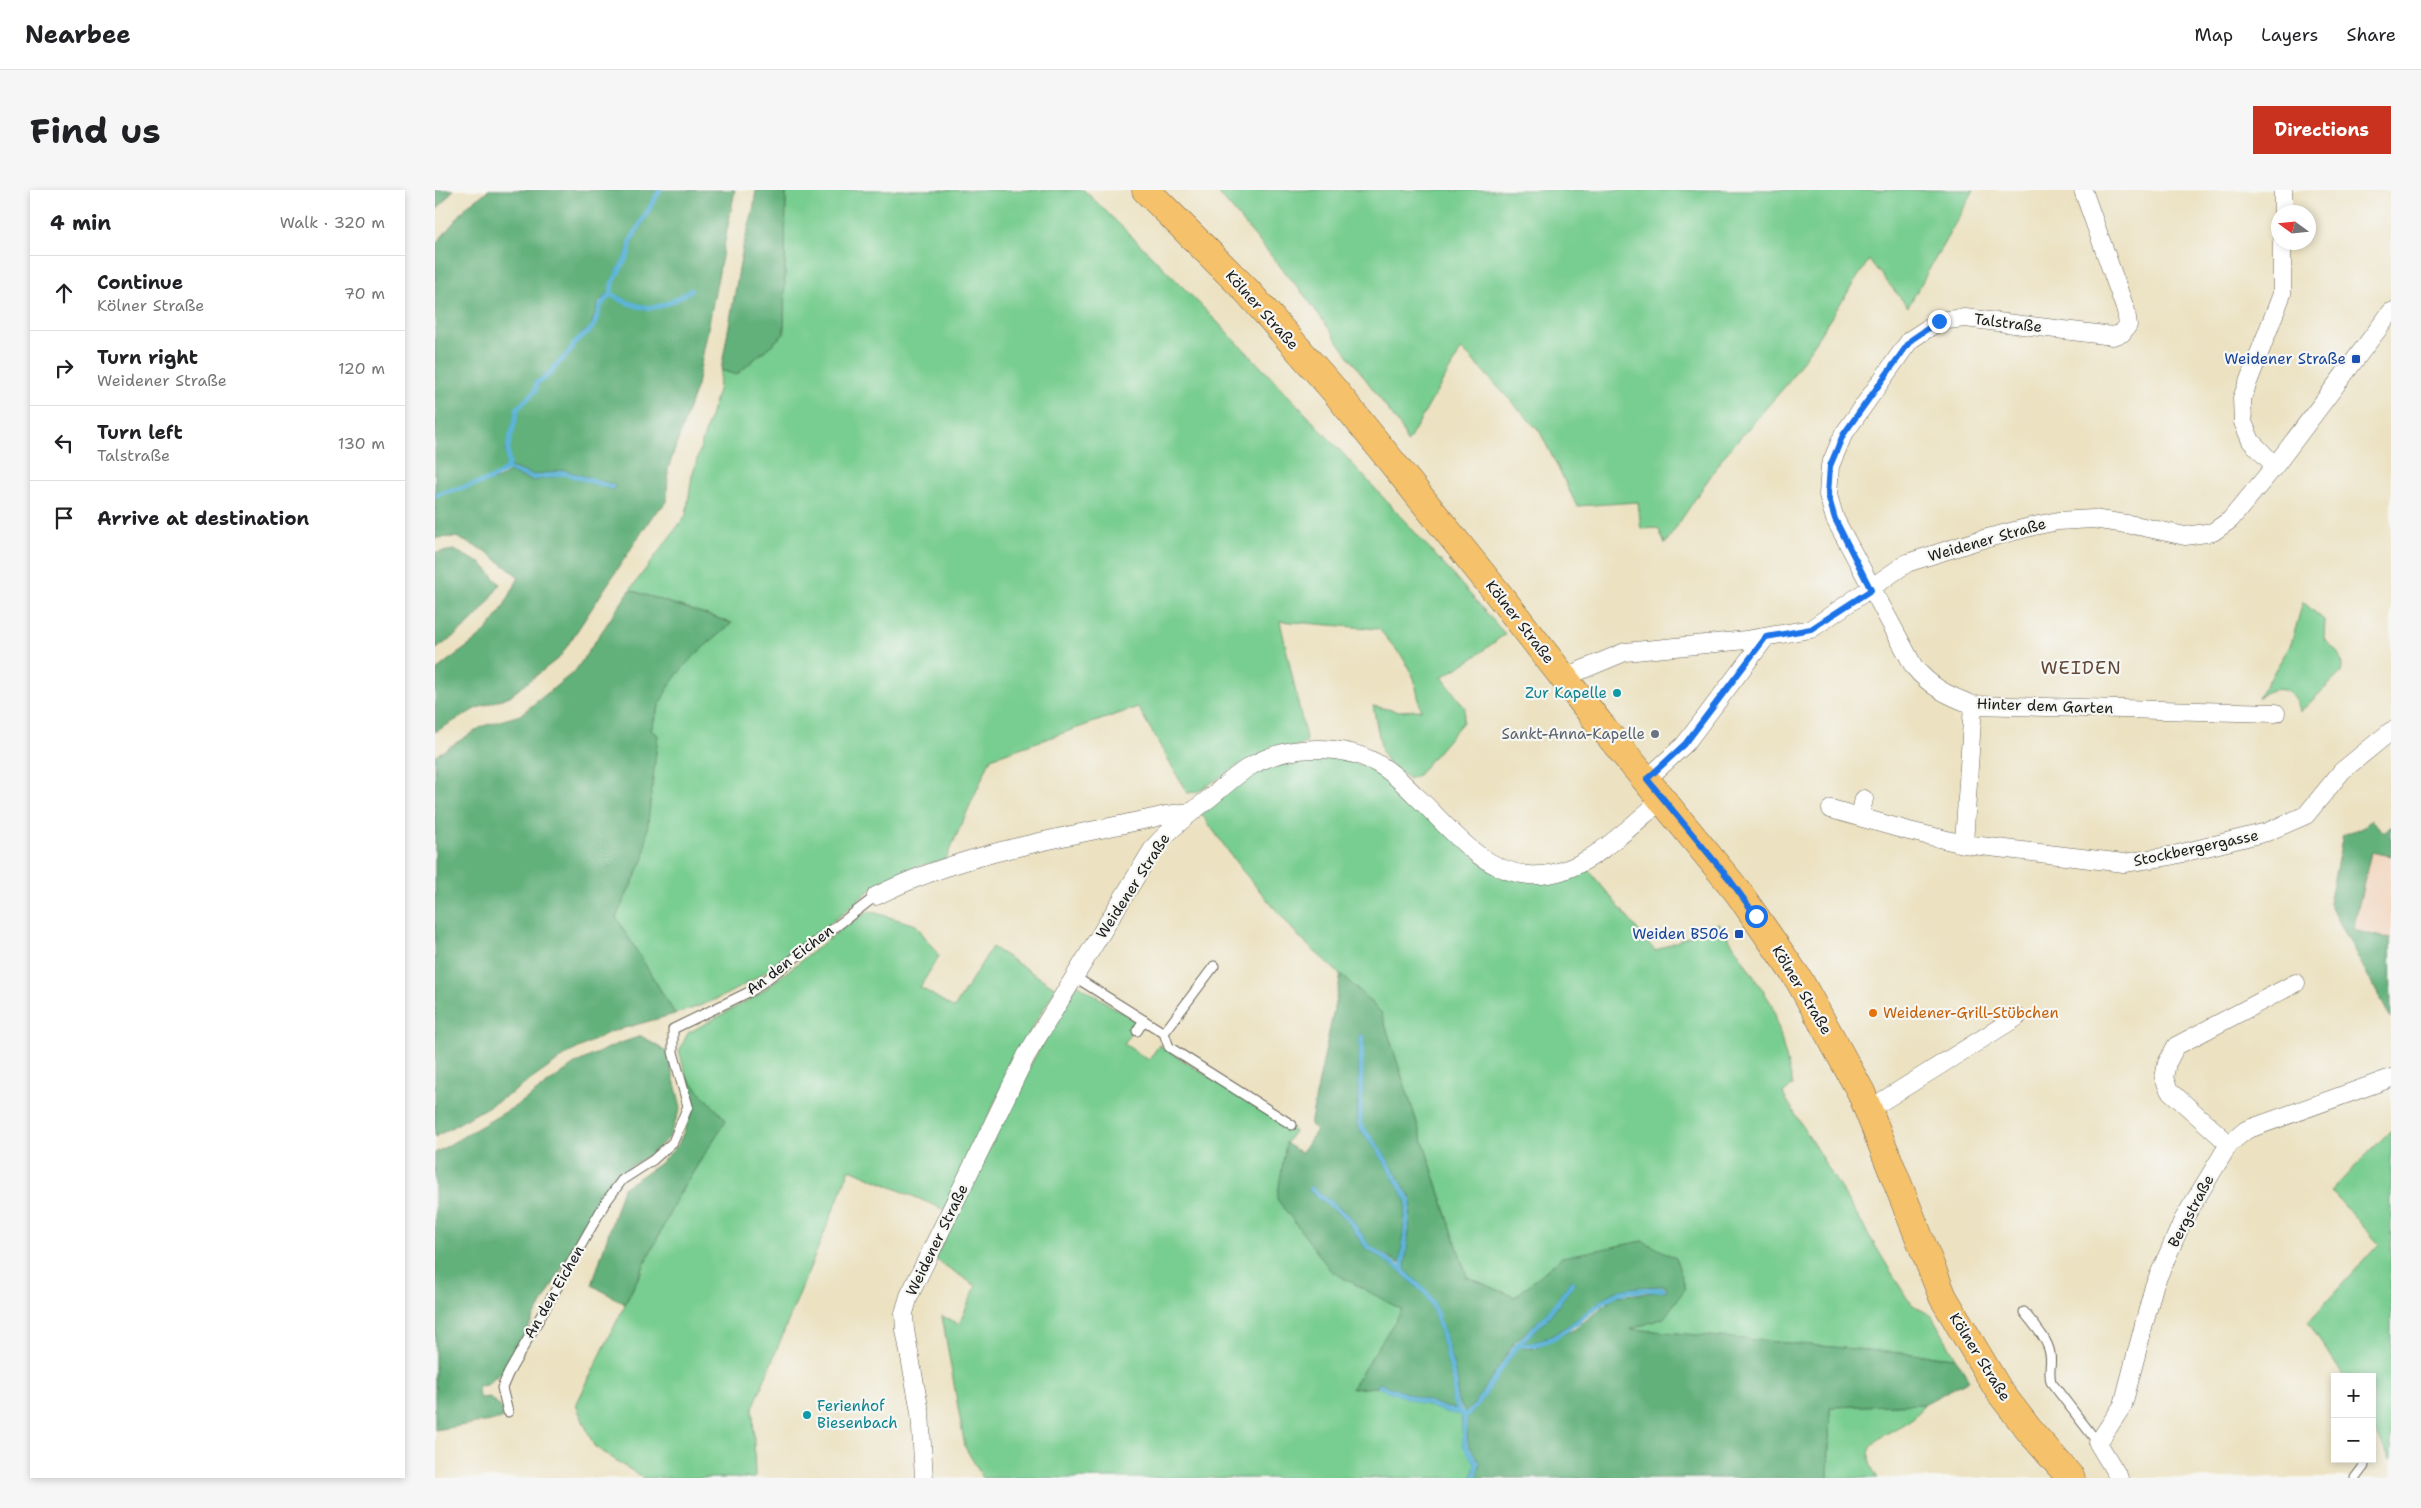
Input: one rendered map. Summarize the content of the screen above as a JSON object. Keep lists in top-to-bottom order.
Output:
{
  "streets": {
    "main road": ["Kölner Straße"],
    "street": [
      "Talstraße",
      "Weidener Straße",
      "Hinter dem Garten",
      "Stockbergergasse",
      "An den Eichen",
      "Bergstraße"
    ]
  },
  "crossings": [
    ["Kölner Straße", "Weidener Straße"],
    ["Talstraße", "Weidener Straße"],
    ["Talstraße", "Hinter dem Garten"],
    ["Weidener Straße", "Hinter dem Garten"],
    ["Weidener Straße", "An den Eichen"]
  ],
  "districts": ["WEIDEN"],
  "places": {
    "transit": ["Weidener Straße", "Weiden B506"],
    "other": [
      "Zur Kapelle",
      "Sankt-Anna-Kapelle",
      "Weidener-Grill-Stübchen",
      "Ferienhof Biesenbach"
    ]
  },
  "north": "left",
  "page": {
    "header": "Nearbee",
    "nav": ["Map", "Layers", "Share"],
    "buttons": "Directions",
    "title": "Find us",
    "heading": ["4 min", "Walk · 320 m"],
    "list": [
      ["Continue", "Kölner Straße", "70 m"],
      ["Turn right", "Weidener Straße", "120 m"],
      ["Turn left", "Talstraße", "130 m"],
      "Arrive at destination"
    ],
    "map_buttons": ["+", "−"]
  }
}
